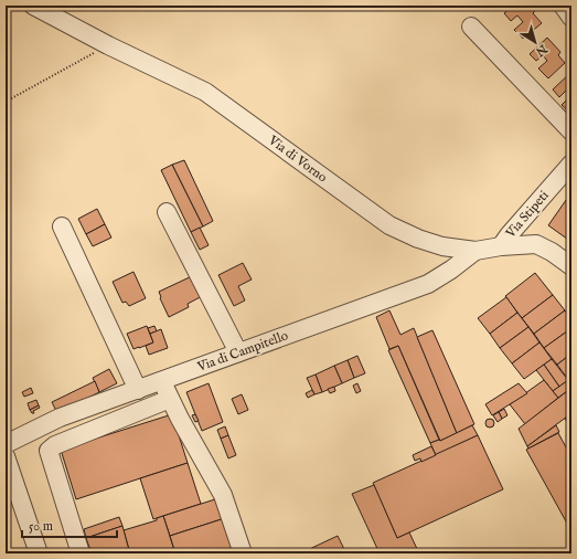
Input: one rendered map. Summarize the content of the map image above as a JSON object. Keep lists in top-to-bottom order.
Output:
{
  "streets": {
    "street": ["Via di Vorno", "Via Stipeti", "Via di Campitello"]
  },
  "crossings": [
    ["Via di Vorno", "Via Stipeti"],
    ["Via di Vorno", "Via di Campitello"]
  ],
  "scale_bar": "50 m",
  "north": "bottom right"
}
